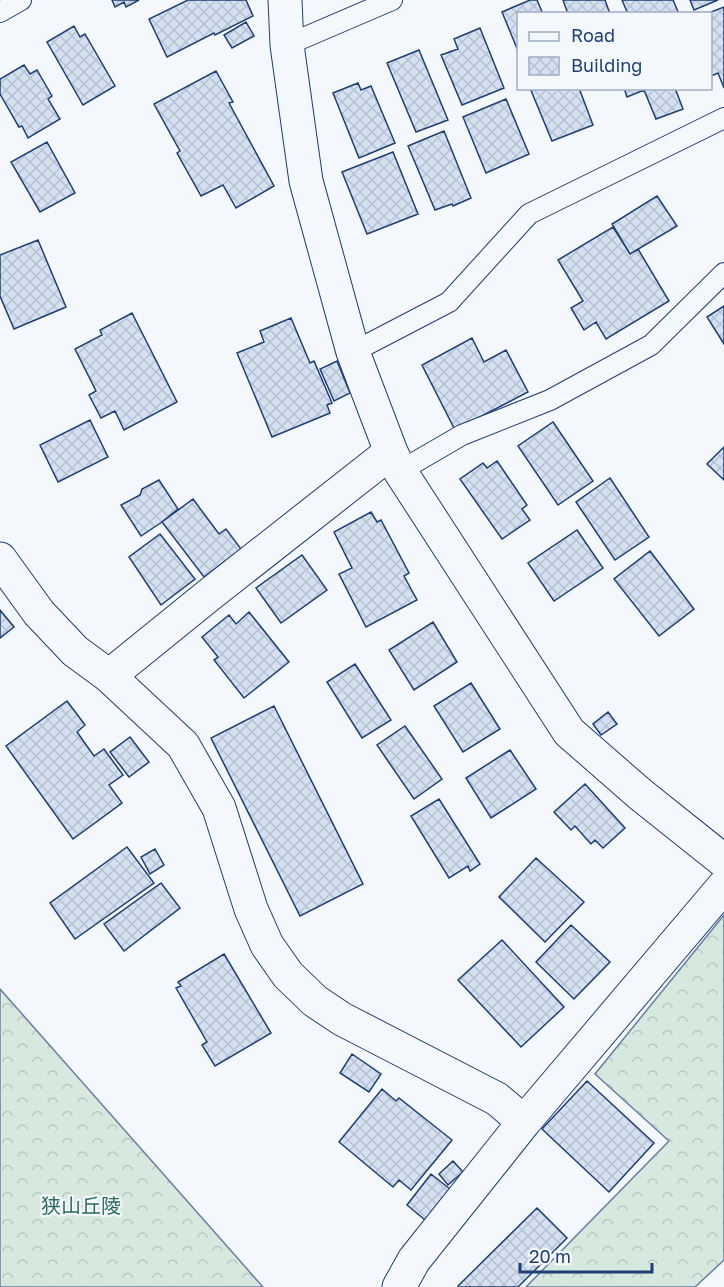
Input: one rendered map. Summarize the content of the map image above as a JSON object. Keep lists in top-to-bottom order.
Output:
{
  "parks": ["狭山丘陵"],
  "legend": ["Road", "Building"],
  "scale_bar": "20 m"
}
